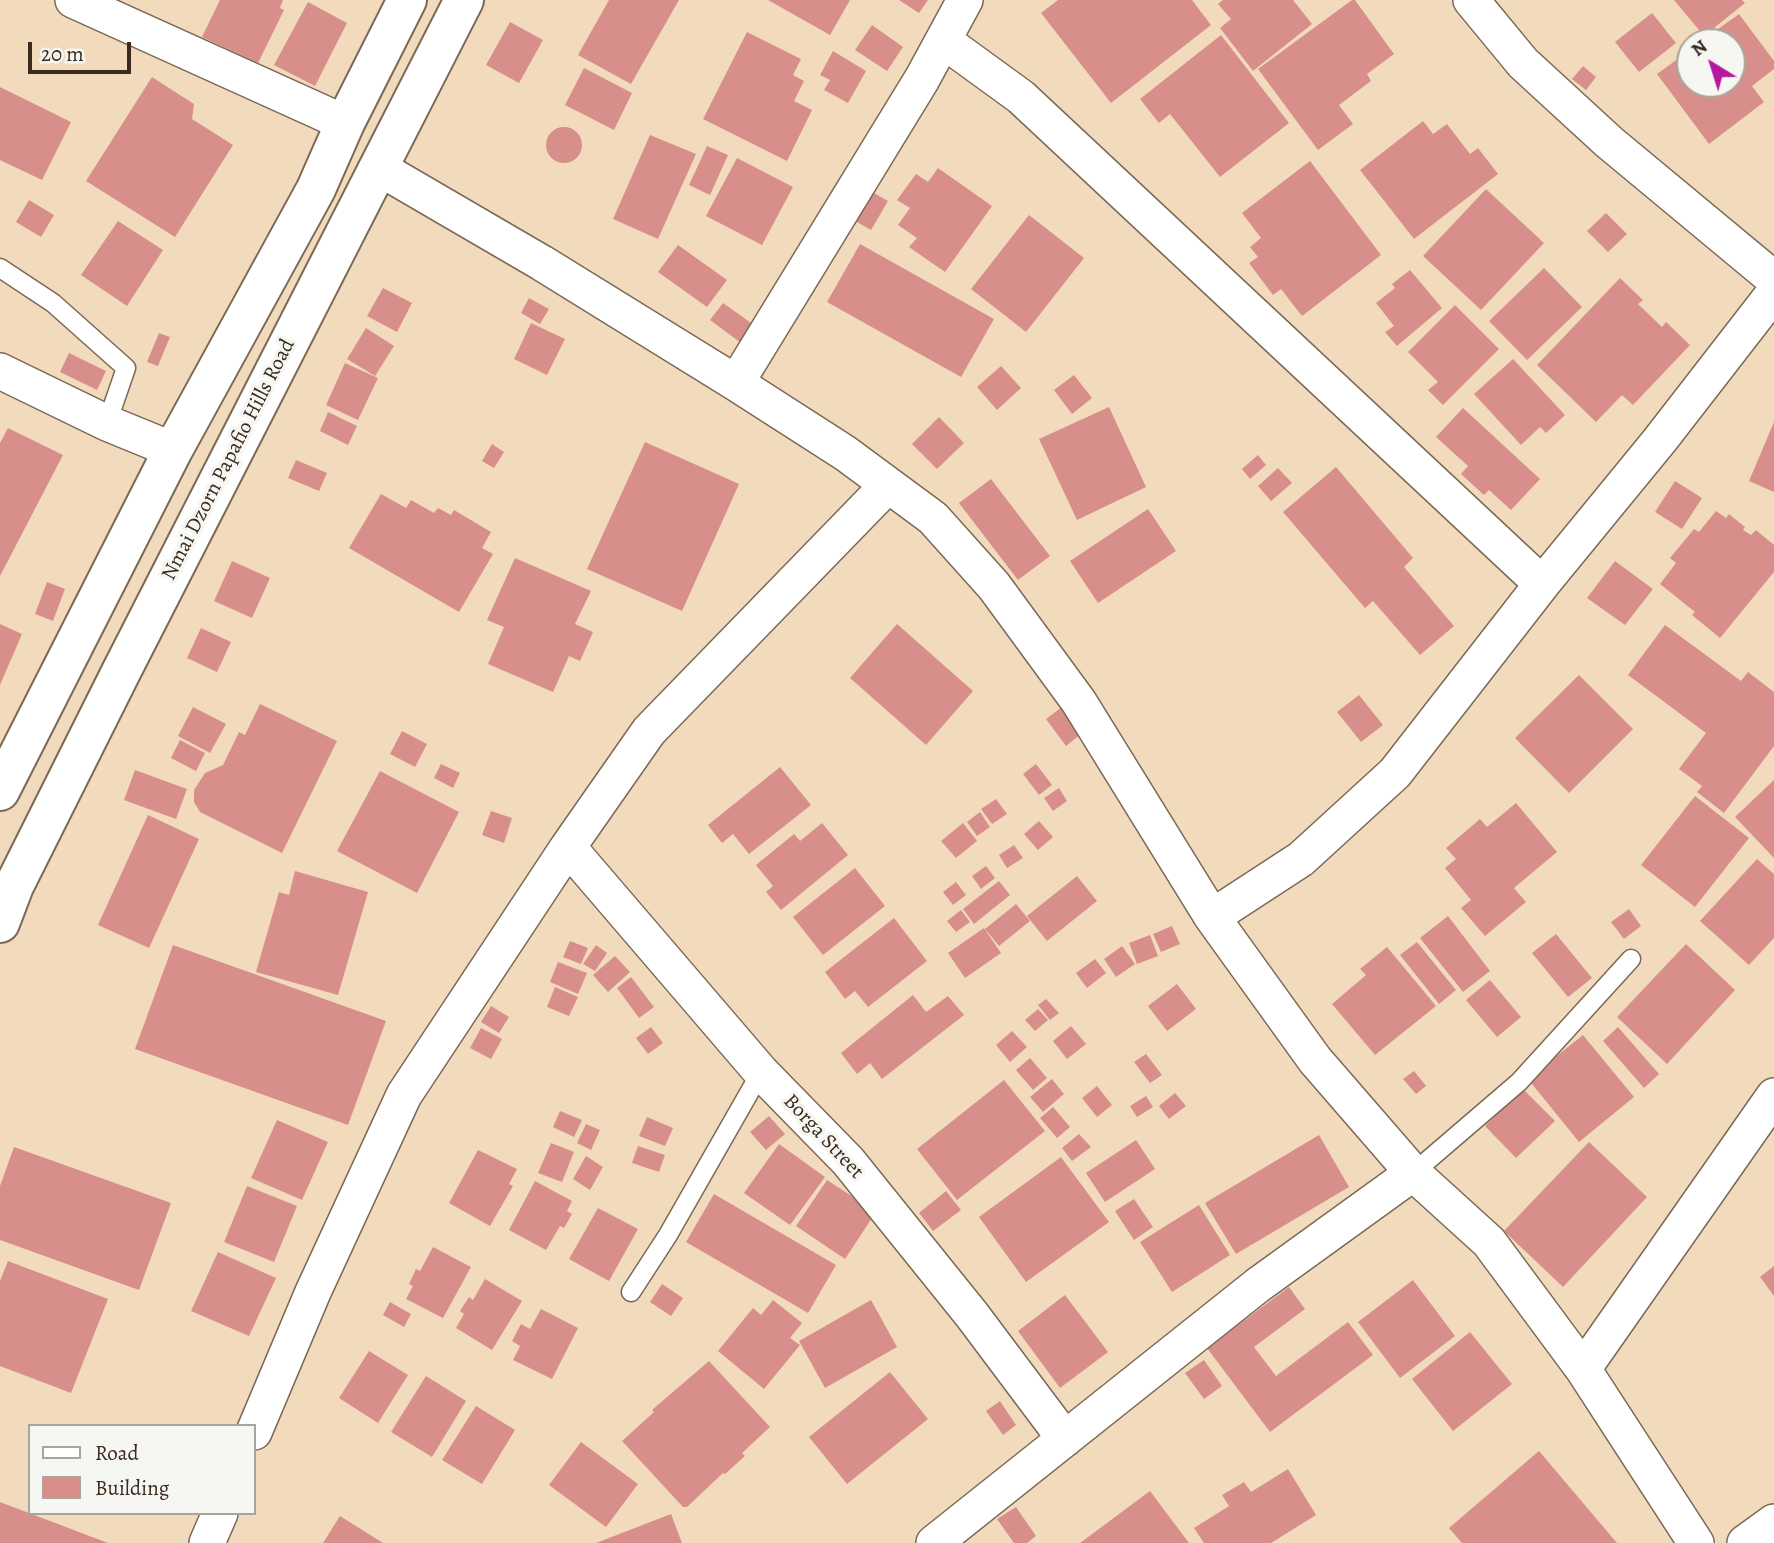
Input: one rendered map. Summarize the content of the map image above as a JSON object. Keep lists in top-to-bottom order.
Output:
{
  "streets": {
    "street": ["Nmai Dzorn Papafio Hills Road", "Borga Street"]
  },
  "legend": ["Road", "Building"],
  "scale_bar": "20 m",
  "north": "top left"
}
